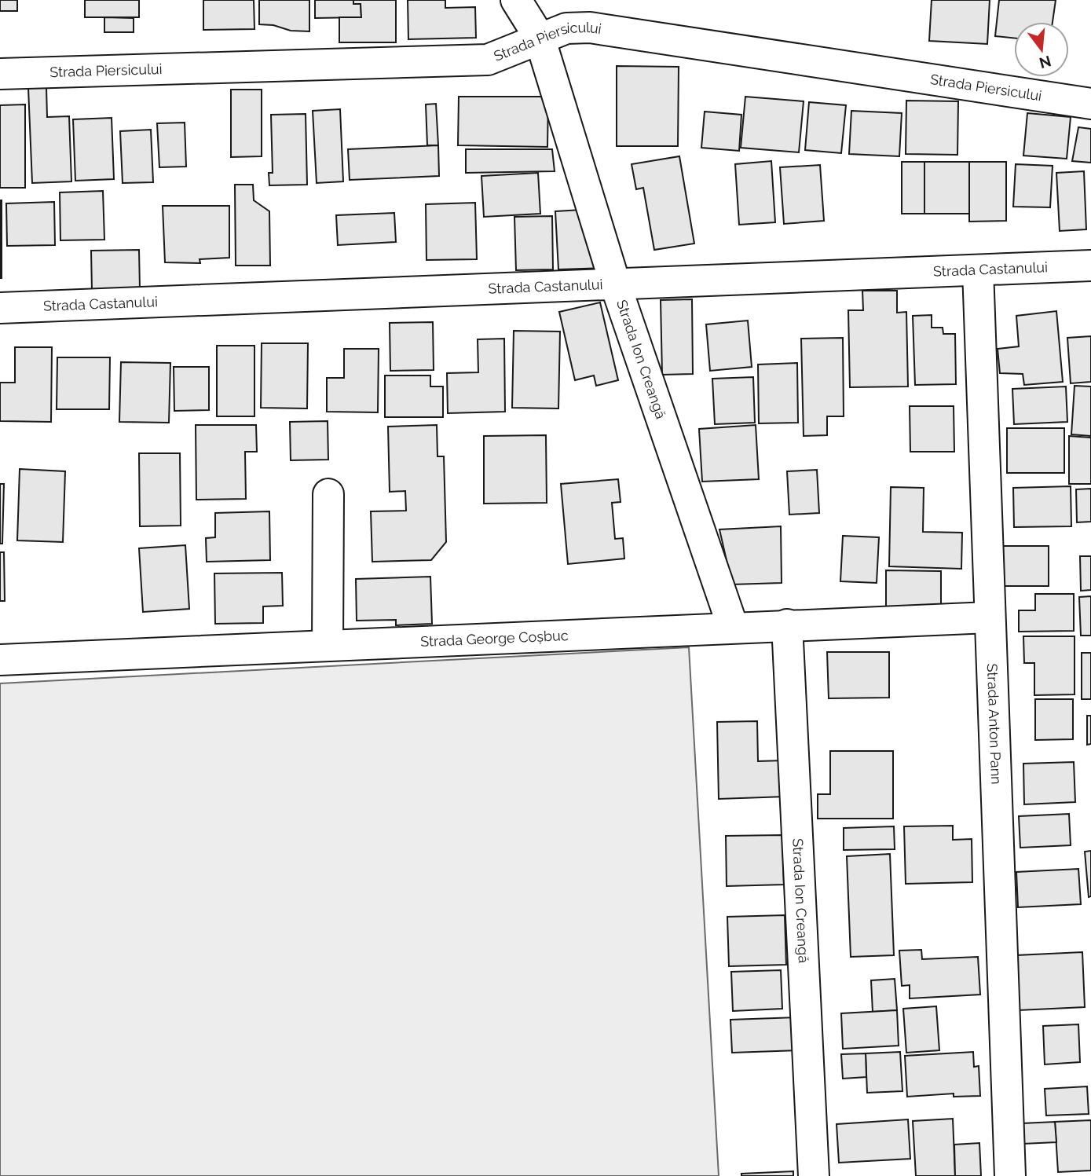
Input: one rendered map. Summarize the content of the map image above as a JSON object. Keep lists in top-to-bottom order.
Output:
{
  "streets": {
    "street": [
      "Strada Piersicului",
      "Strada Castanului",
      "Strada Ion Creangă",
      "Strada George Coșbuc",
      "Strada Anton Pann"
    ]
  },
  "crossings": [
    ["Strada Piersicului", "Strada Ion Creangă"],
    ["Strada Castanului", "Strada Ion Creangă"],
    ["Strada Castanului", "Strada Anton Pann"],
    ["Strada Ion Creangă", "Strada George Coșbuc"],
    ["Strada George Coșbuc", "Strada Anton Pann"]
  ],
  "north": "bottom"
}
